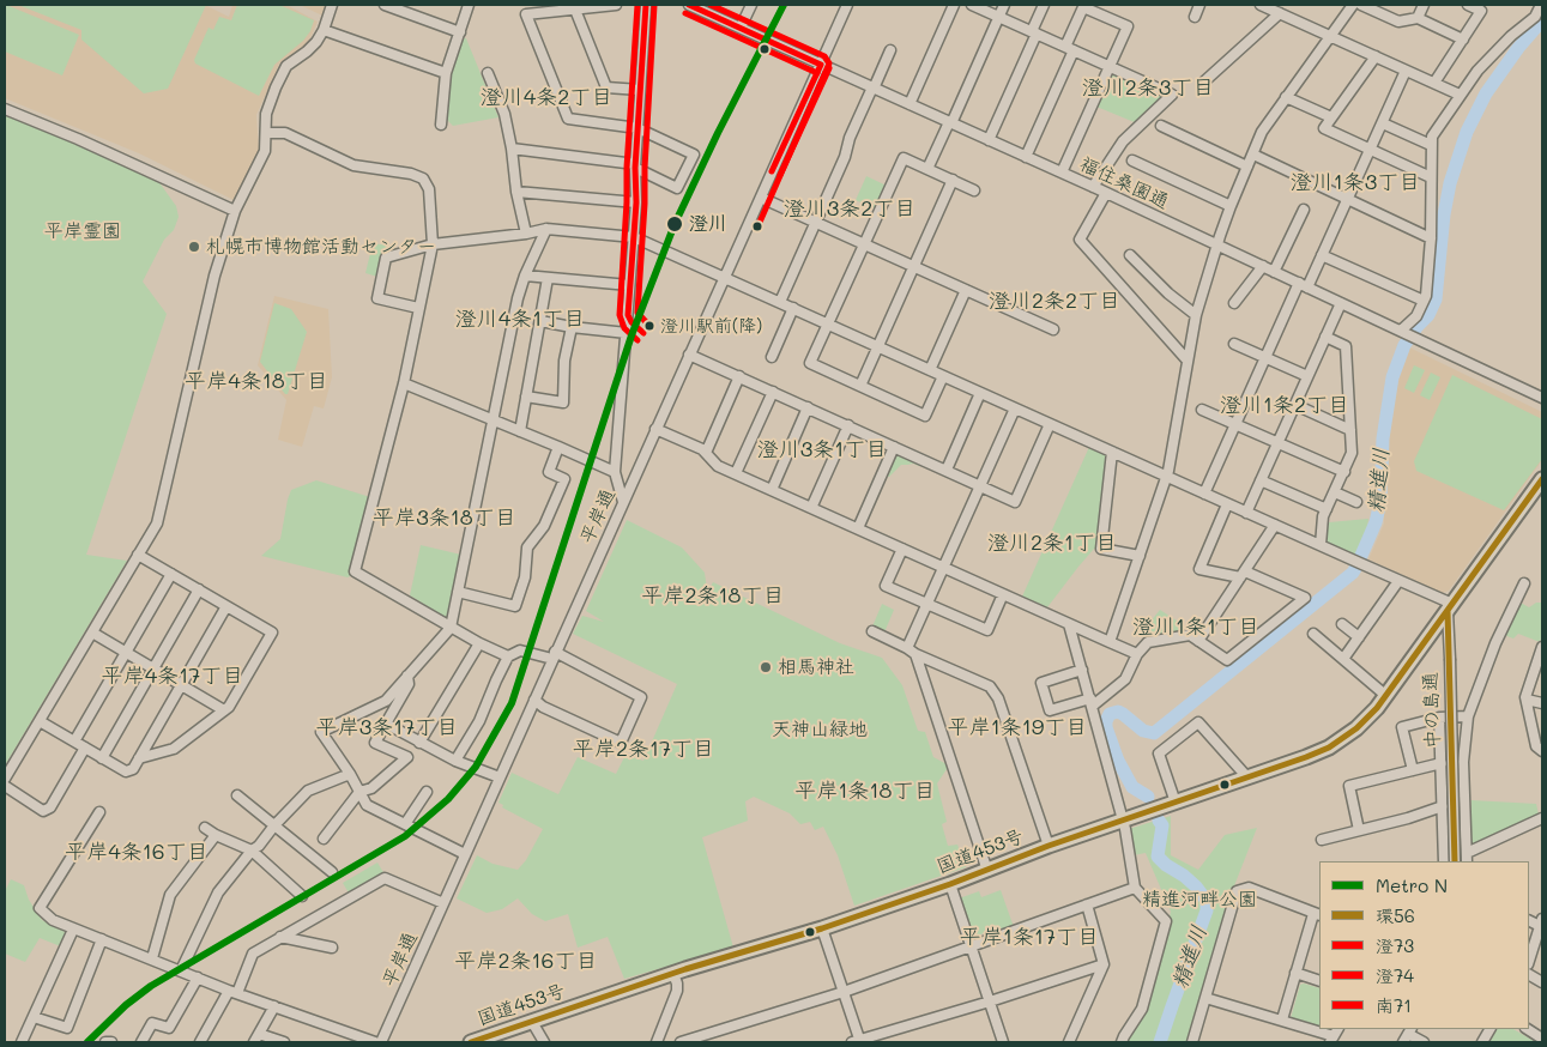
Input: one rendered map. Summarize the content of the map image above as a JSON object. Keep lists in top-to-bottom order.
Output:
{
  "streets": {
    "highway": ["国道453号"],
    "street": ["福住桑園通", "平岸通", "中の島通"]
  },
  "crossings": [
    ["福住桑園通", "平岸通"],
    ["中の島通", "国道453号"]
  ],
  "districts": [
    "澄川2条3丁目",
    "澄川4条2丁目",
    "澄川1条3丁目",
    "澄川3条2丁目",
    "澄川2条2丁目",
    "澄川4条1丁目",
    "平岸4条18丁目",
    "澄川1条2丁目",
    "澄川3条1丁目",
    "平岸3条18丁目",
    "澄川2条1丁目",
    "平岸2条18丁目",
    "澄川1条1丁目",
    "平岸4条17丁目",
    "平岸3条17丁目",
    "平岸1条19丁目",
    "平岸2条17丁目",
    "平岸1条18丁目",
    "平岸4条16丁目",
    "平岸1条17丁目",
    "平岸2条16丁目"
  ],
  "water": ["精進川"],
  "parks": ["平岸霊園", "天神山緑地", "精進河畔公園"],
  "places": [
    "澄川",
    "札幌市博物館活動センター",
    "澄川駅前(降)",
    "相馬神社"
  ],
  "lines": [
    "metro line N",
    "transit line 澄73",
    "transit line 澄74",
    "transit line 南71",
    "transit line 環56"
  ],
  "legend": [
    "Metro N",
    "環56",
    "澄73",
    "澄74",
    "南71"
  ]
}
